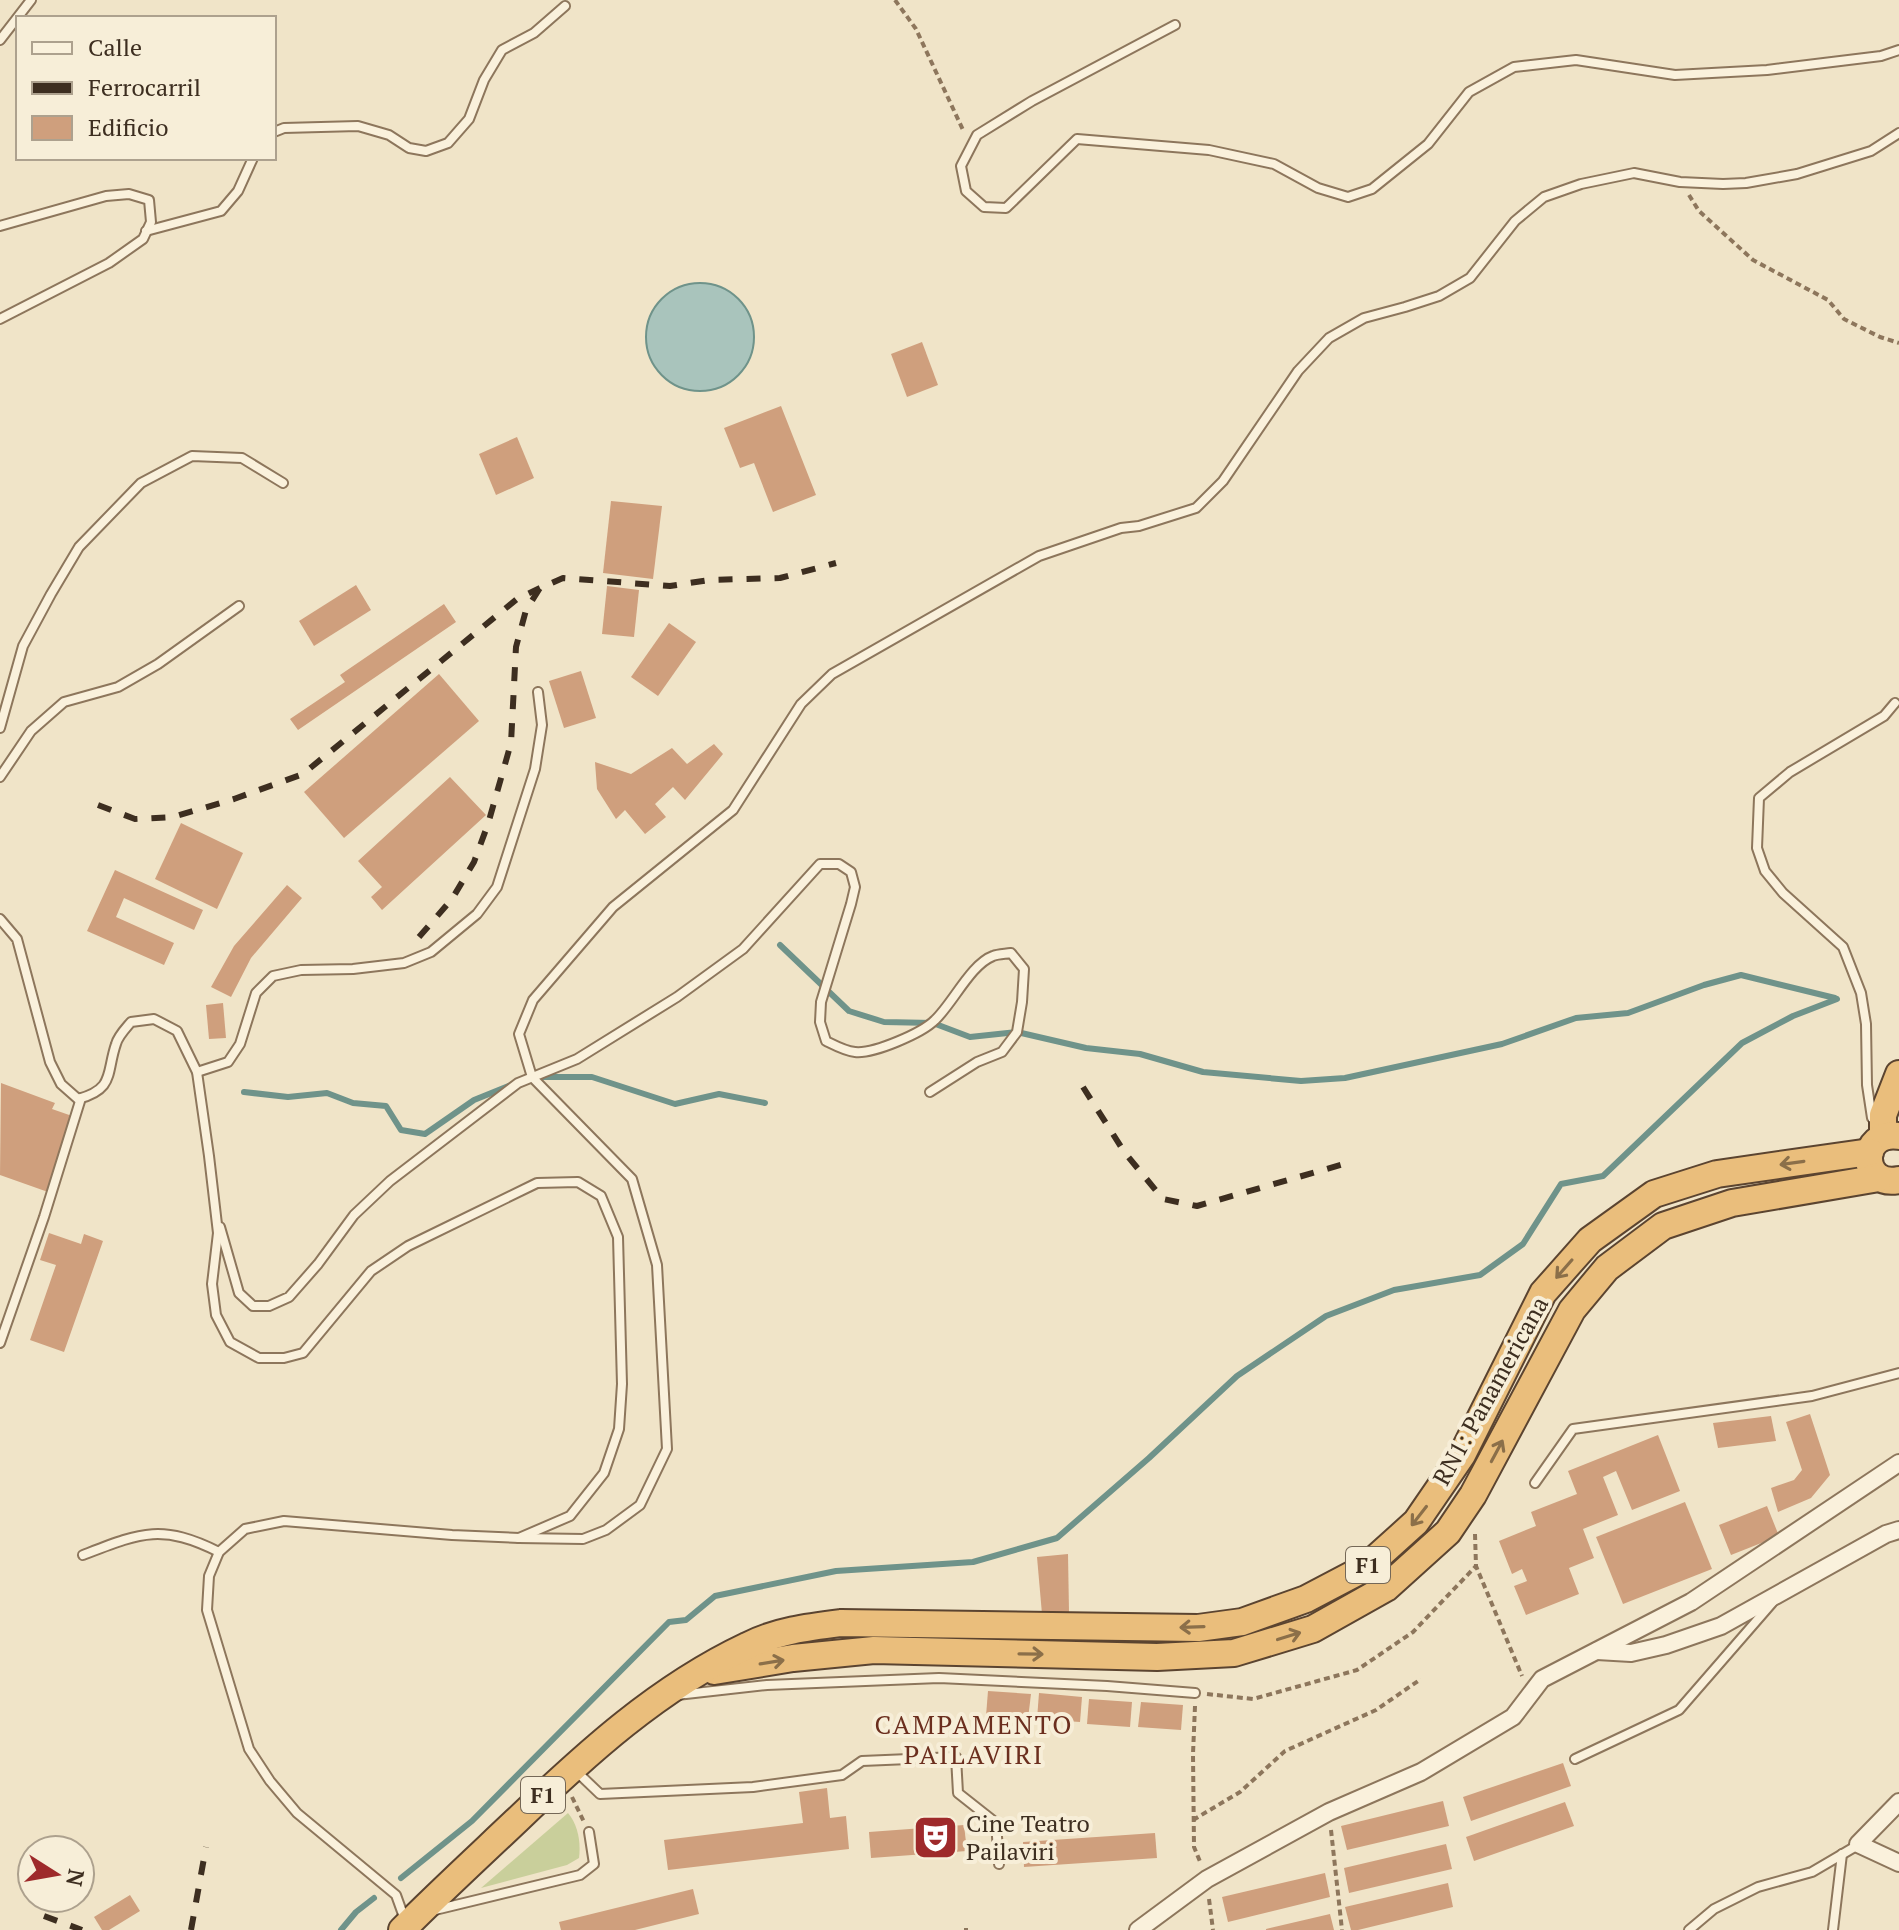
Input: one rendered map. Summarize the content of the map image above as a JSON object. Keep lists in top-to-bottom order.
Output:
{
  "streets": {
    "highway": ["RN1: Panamericana", "F1"]
  },
  "districts": ["CAMPAMENTO PAILAVIRI"],
  "places": {
    "theatre": ["Cine Teatro Pailaviri"]
  },
  "legend": ["Calle", "Ferrocarril", "Edificio"],
  "north": "right"
}
